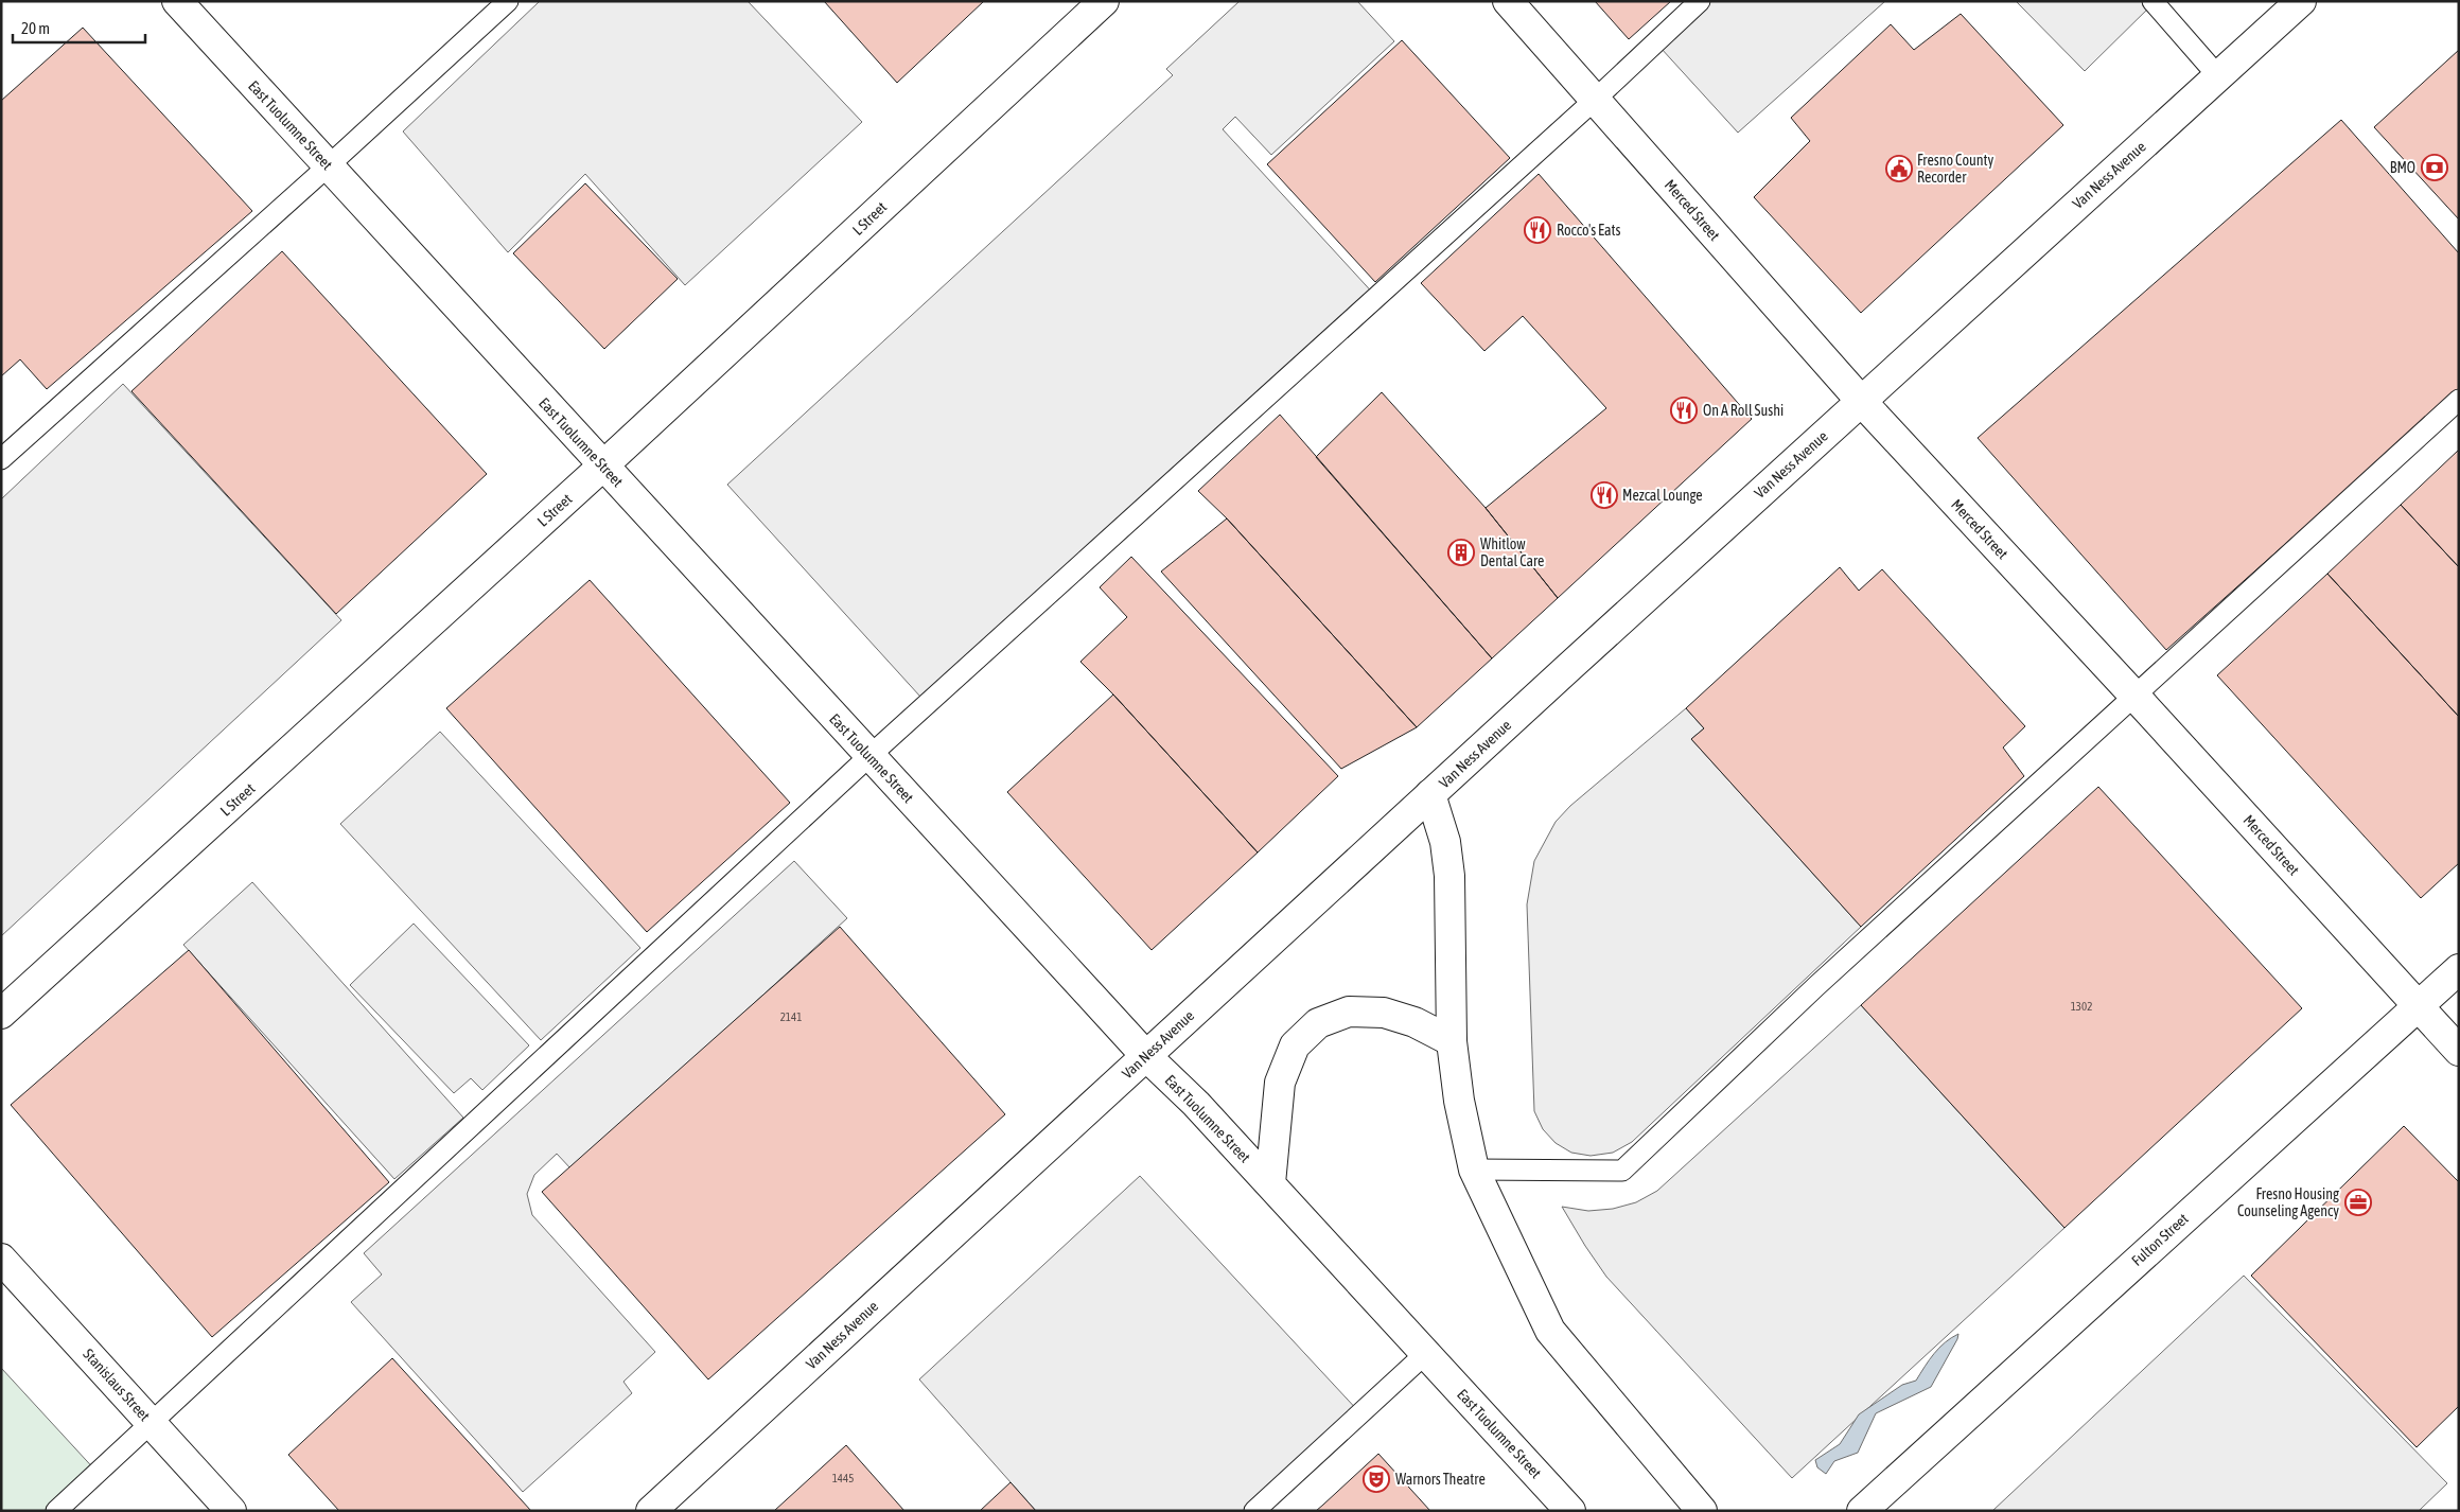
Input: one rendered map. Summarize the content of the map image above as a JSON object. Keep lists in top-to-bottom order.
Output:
{
  "streets": {
    "main road": [
      "East Tuolumne Street",
      "Van Ness Avenue",
      "Merced Street",
      "L Street",
      "Fulton Street",
      "Stanislaus Street"
    ]
  },
  "crossings": [
    ["East Tuolumne Street", "Van Ness Avenue"],
    ["East Tuolumne Street", "L Street"],
    ["Van Ness Avenue", "Merced Street"],
    ["Merced Street", "Fulton Street"]
  ],
  "places": {
    "bank": ["BMO"],
    "public building": ["Fresno County Recorder"],
    "restaurant": ["Rocco's Eats", "On A Roll Sushi", "Mezcal Lounge"],
    "building": ["Whitlow Dental Care"],
    "office": ["Fresno Housing Counseling Agency"],
    "theatre": ["Warnors Theatre"]
  },
  "house_numbers": ["1302", "2141", "1445"],
  "scale_bar": "20 m"
}
